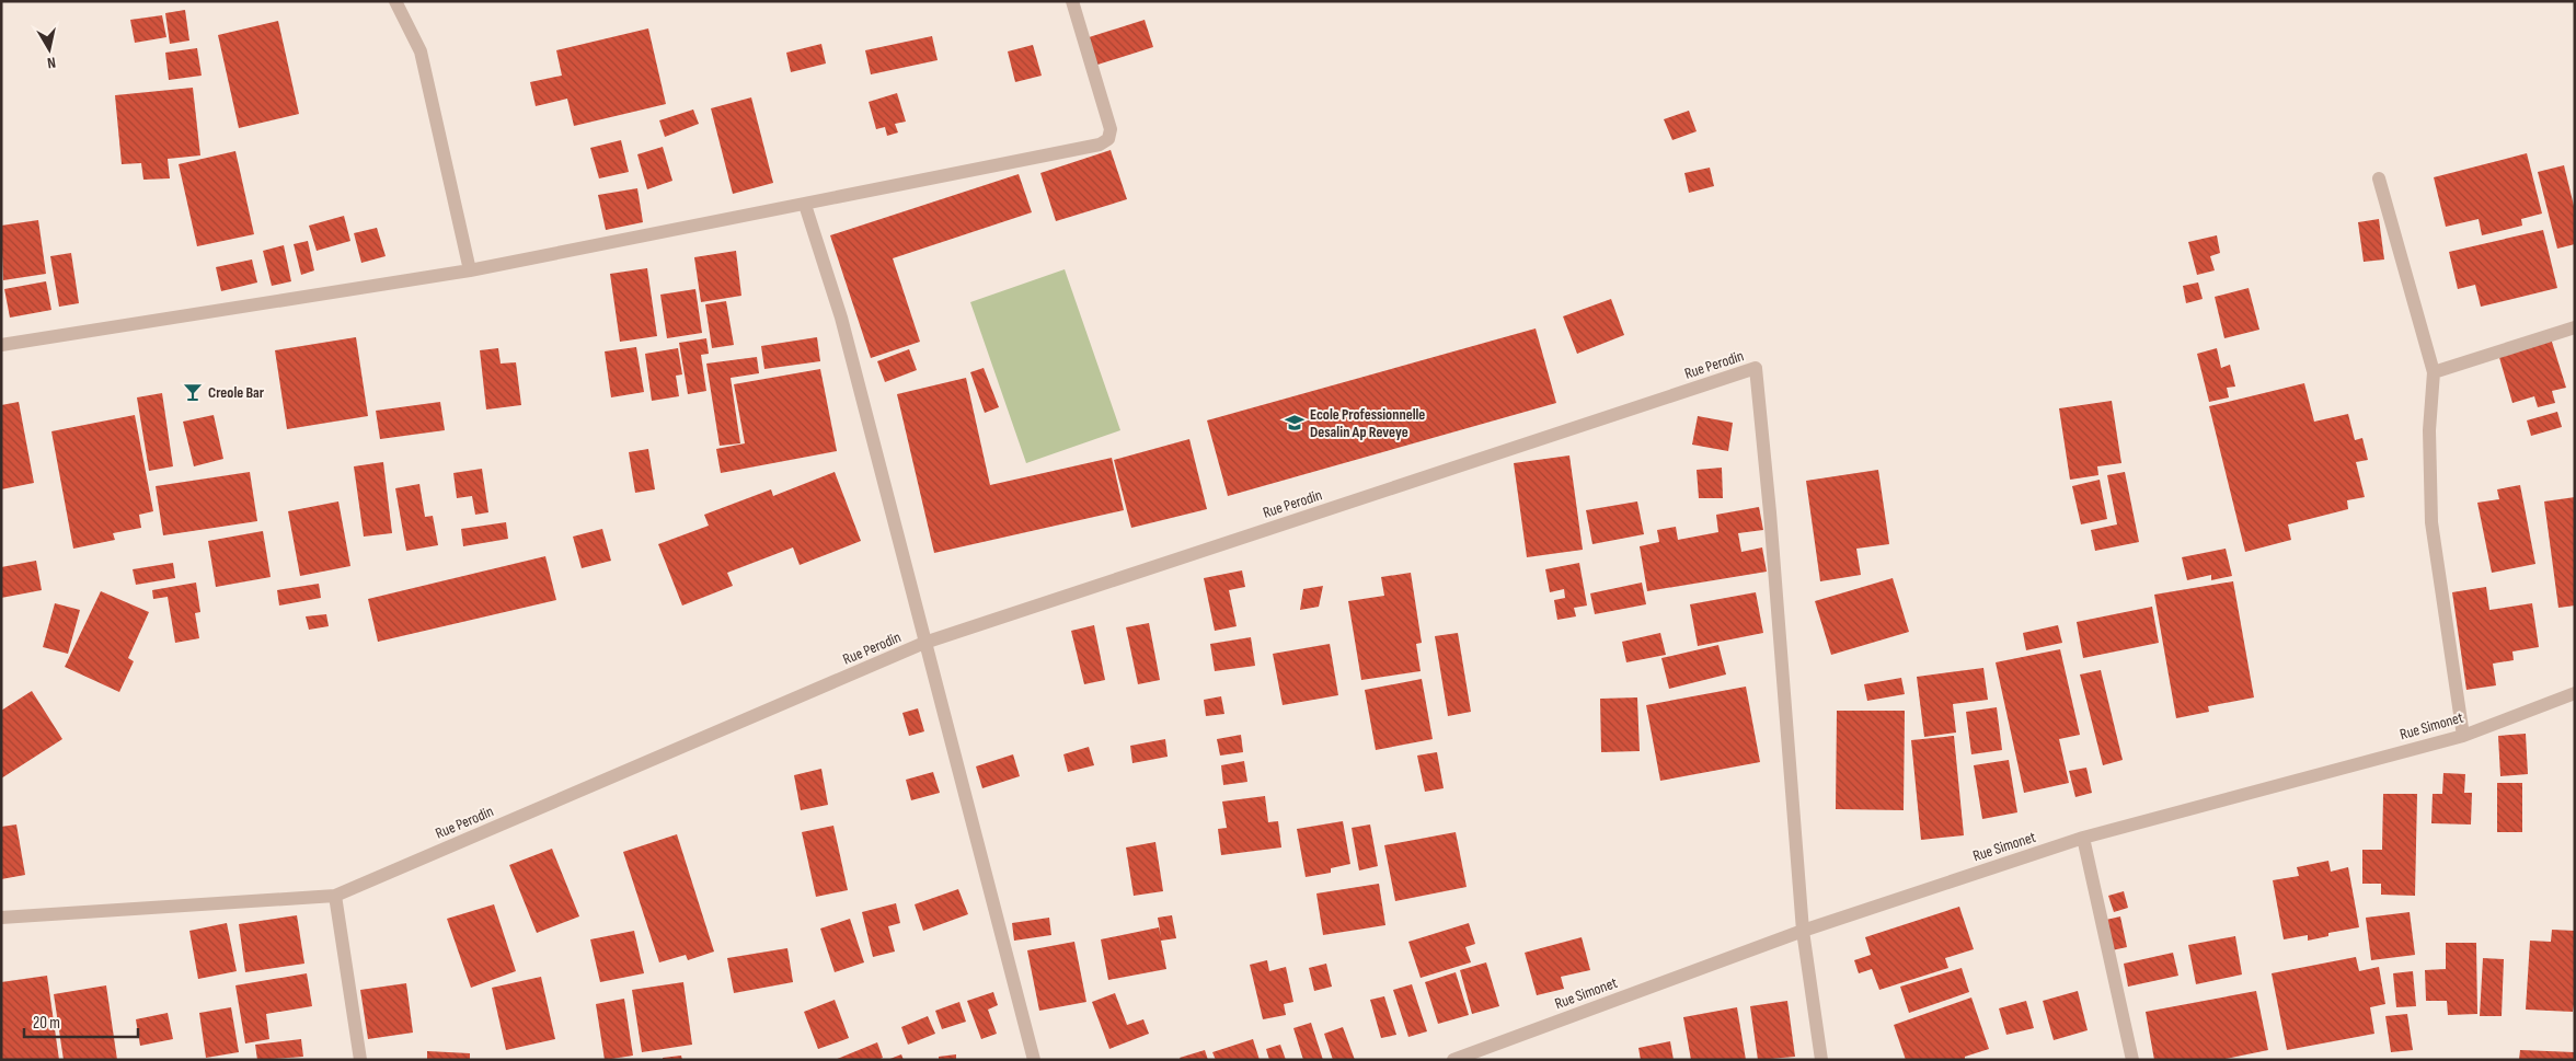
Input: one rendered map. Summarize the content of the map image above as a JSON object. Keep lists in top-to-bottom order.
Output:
{
  "streets": {
    "street": ["Rue Perodin", "Rue Simonet"]
  },
  "crossings": [
    ["Rue Perodin", "Rue Simonet"]
  ],
  "places": {
    "bar": ["Creole Bar"],
    "school or university": ["Ecole Professionnelle Desalin Ap Reveye"]
  },
  "scale_bar": "20 m",
  "north": "bottom"
}
